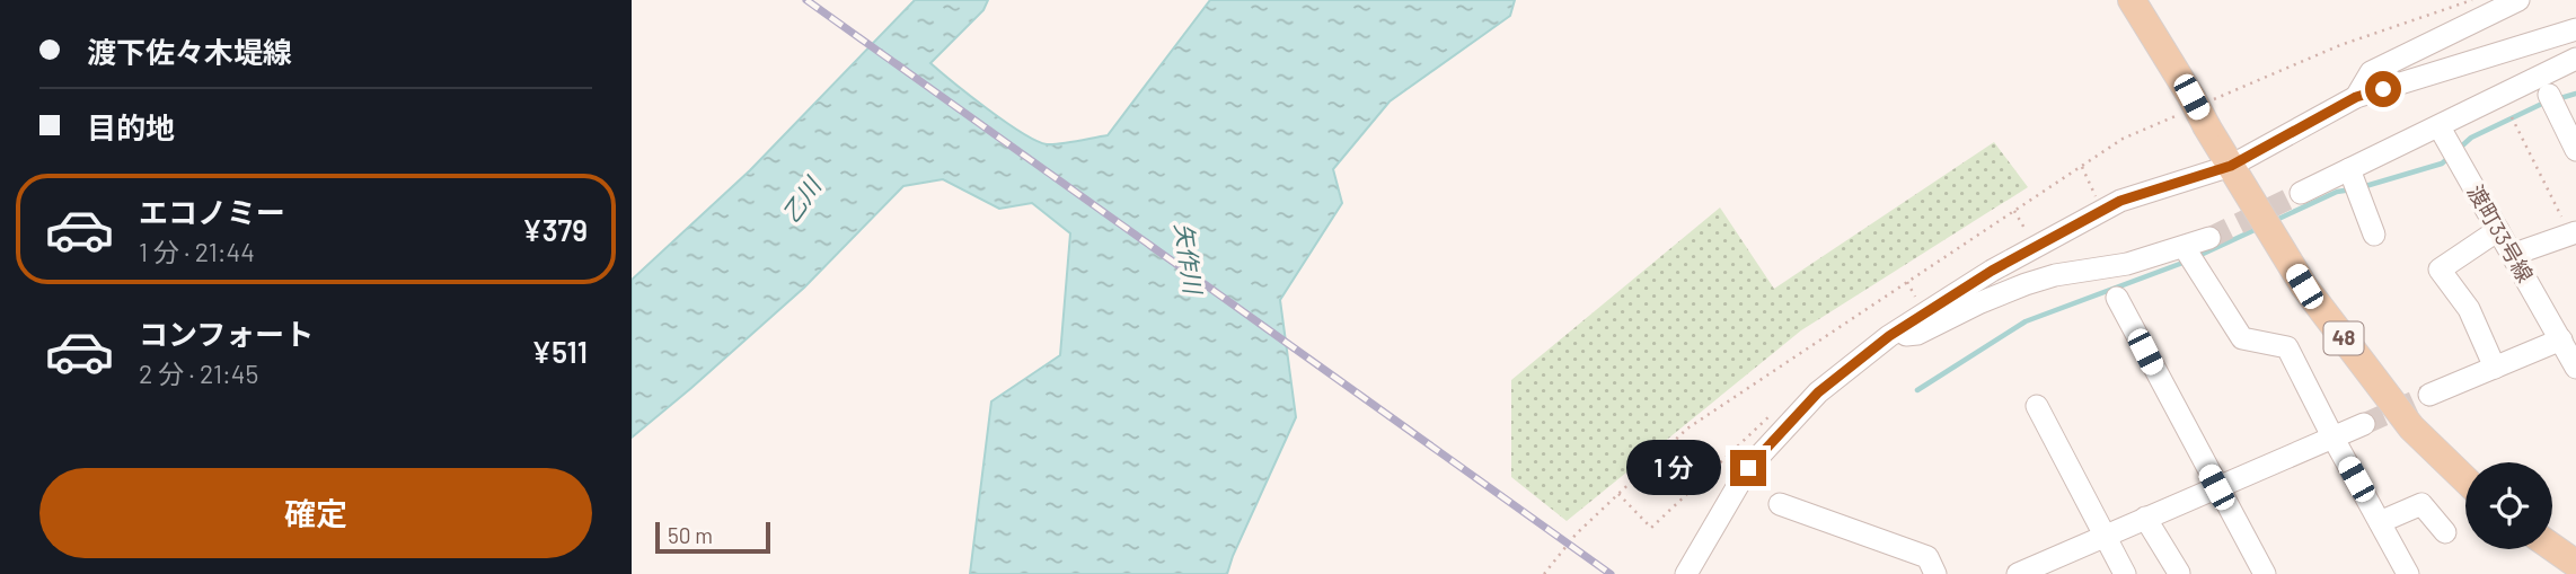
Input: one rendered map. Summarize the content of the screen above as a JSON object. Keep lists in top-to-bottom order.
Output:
{
  "streets": {
    "main road": ["48"],
    "street": ["渡町33号線"]
  },
  "water": ["乙川", "矢作川"],
  "scale_bar": "50 m",
  "page": {
    "banner": ["渡下佐々木堤線", "目的地"],
    "list": [
      {
        "name": "エコノミー",
        "note": "1 分 · 21:44",
        "value": "¥379"
      },
      {
        "name": "コンフォート",
        "note": "2 分 · 21:45",
        "value": "¥511"
      }
    ],
    "bubble": "1 分",
    "buttons": "確定",
    "scale": "50 m"
  }
}
